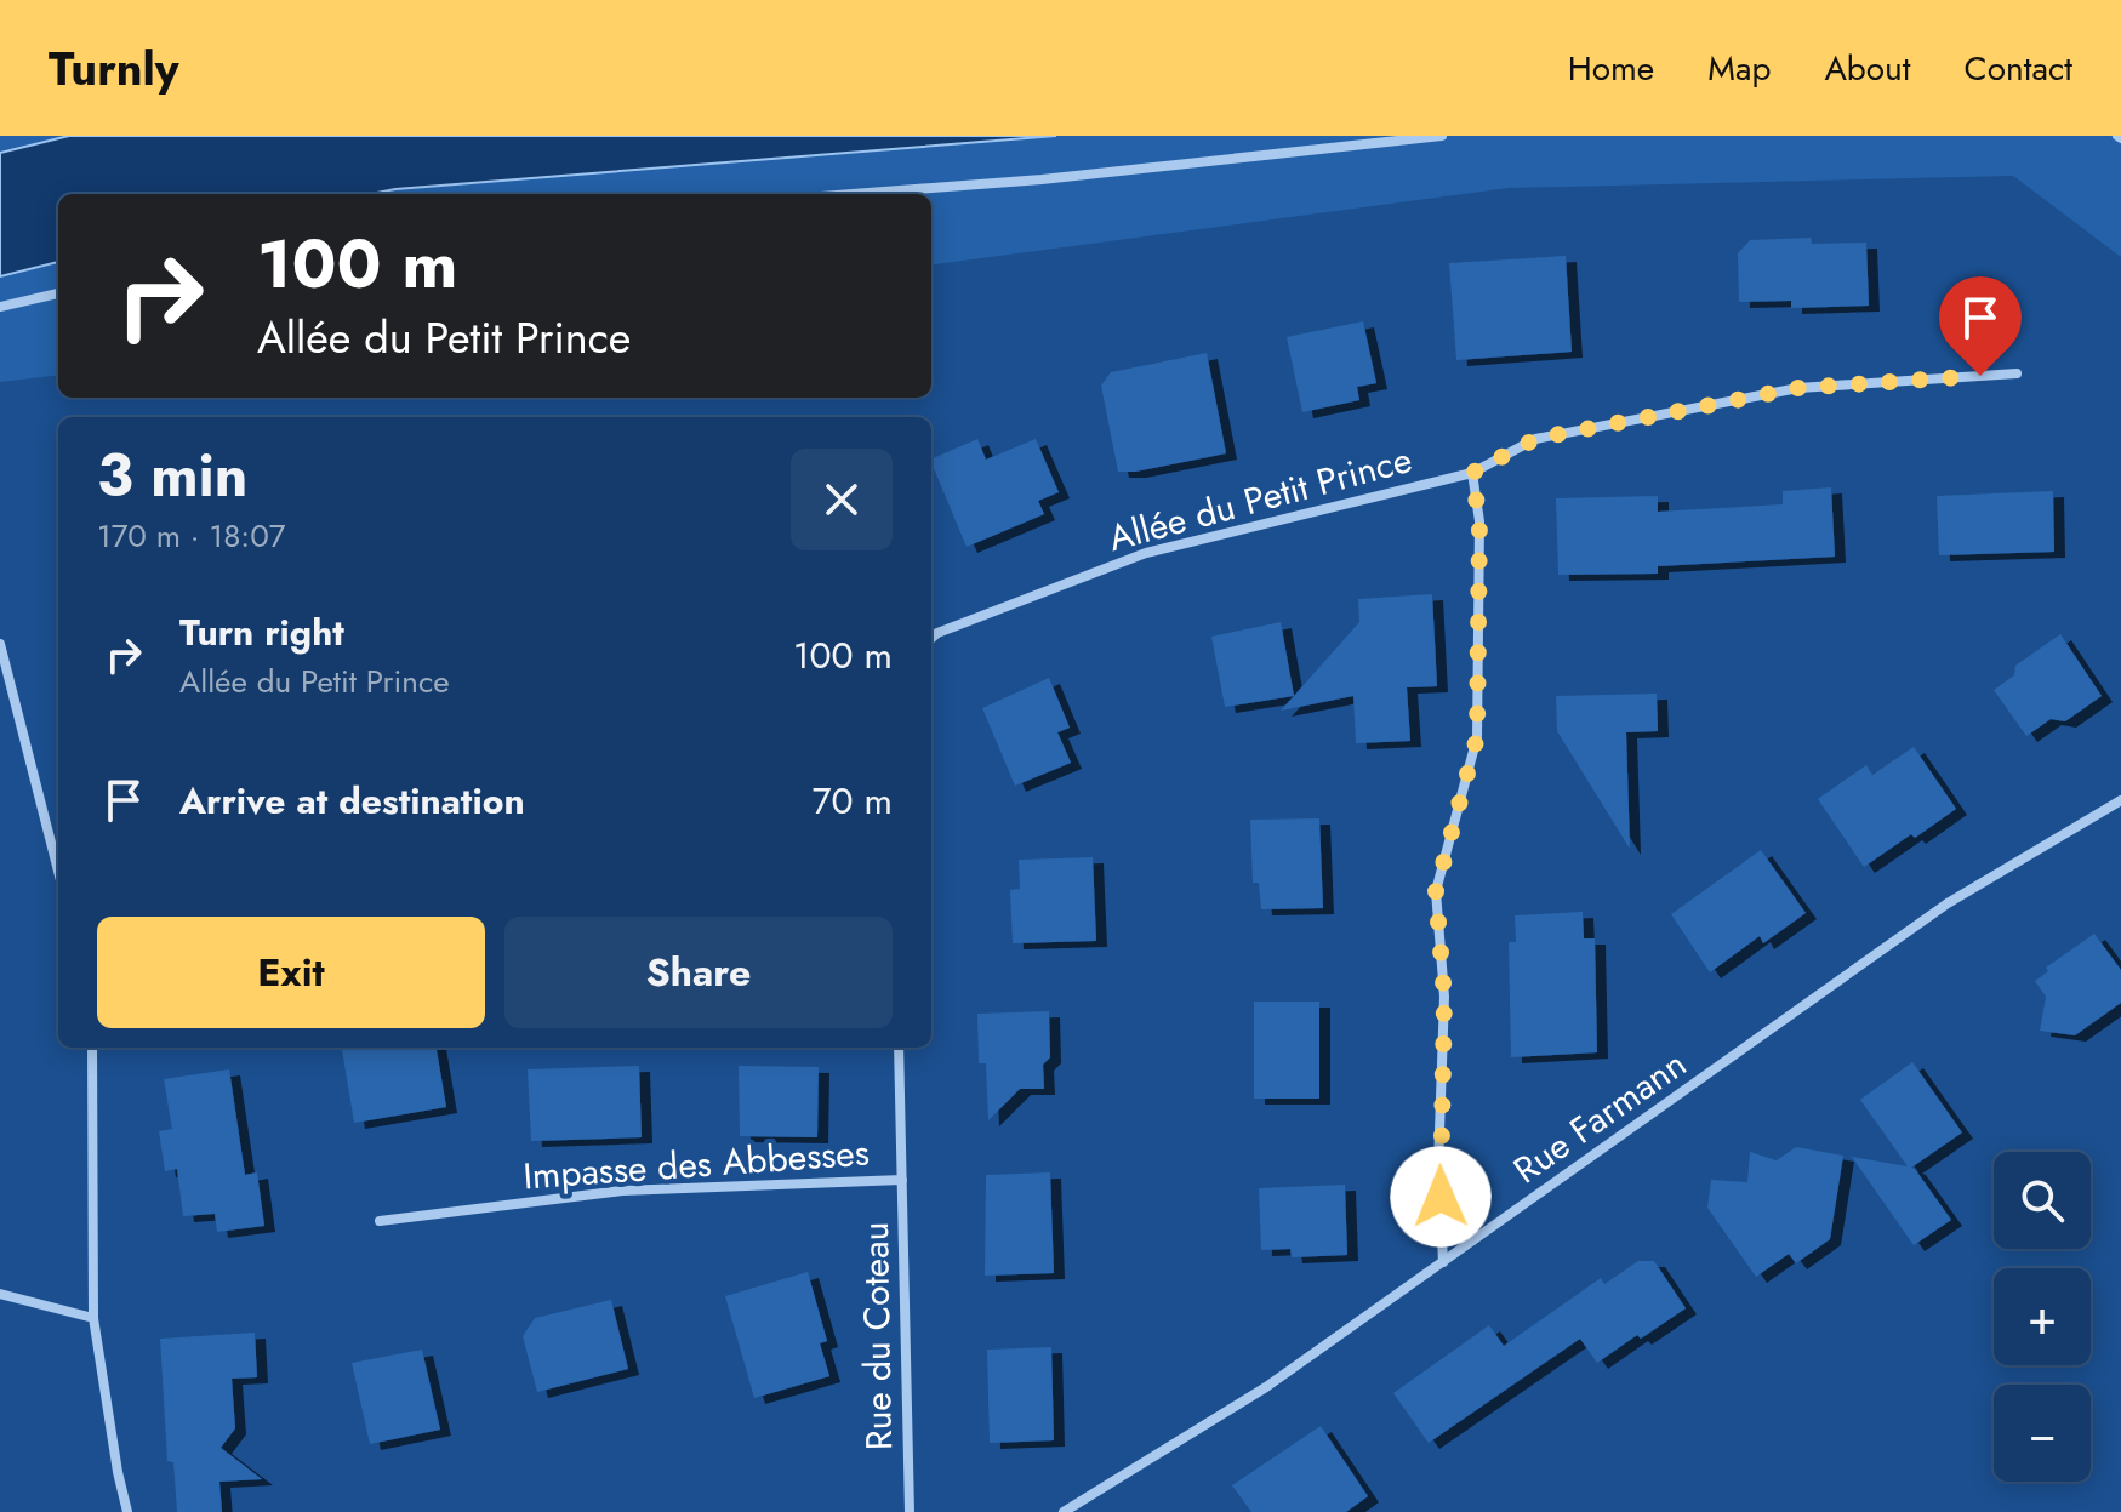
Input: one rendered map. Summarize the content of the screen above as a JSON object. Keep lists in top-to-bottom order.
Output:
{
  "streets": {
    "street": [
      "Allée du Petit Prince",
      "Rue Farmann",
      "Impasse des Abbesses",
      "Rue du Coteau"
    ]
  },
  "crossings": [
    ["Impasse des Abbesses", "Rue du Coteau"]
  ],
  "page": {
    "header": "Turnly",
    "nav": [
      "Home",
      "Map",
      "About",
      "Contact"
    ],
    "turn": ["100 m", "Allée du Petit Prince"],
    "heading": ["3 min", "170 m · 18:07"],
    "list": [
      {
        "name": "Turn right",
        "note": "Allée du Petit Prince",
        "value": "100 m"
      },
      {
        "name": "Arrive at destination",
        "value": "70 m"
      }
    ],
    "buttons": ["Exit", "Share"],
    "map_buttons": ["+", "−"]
  }
}
